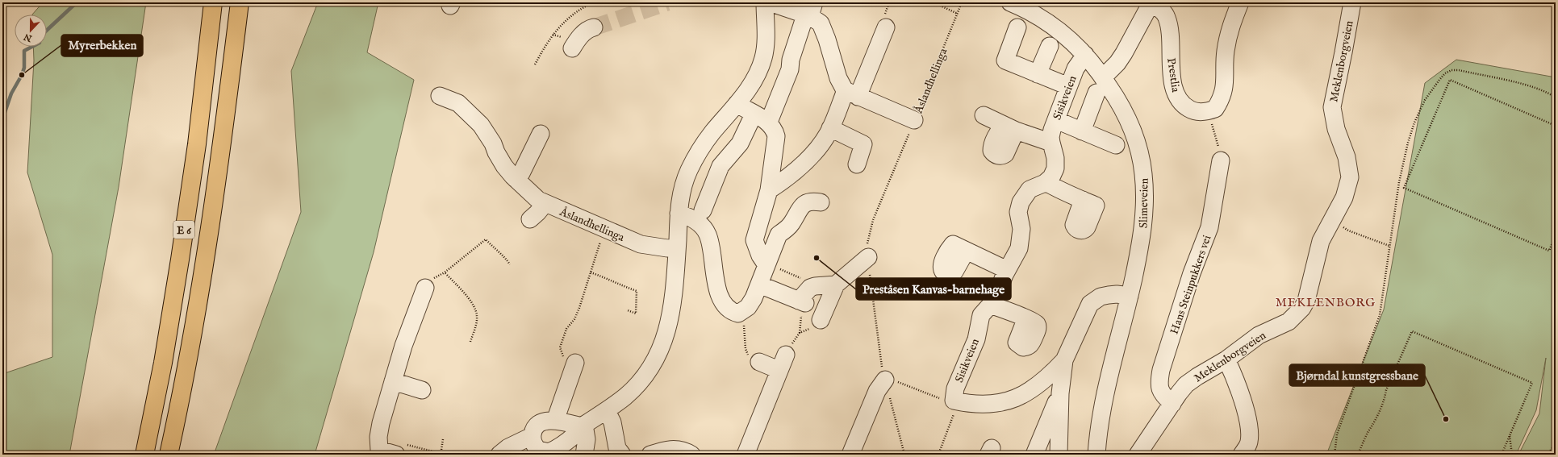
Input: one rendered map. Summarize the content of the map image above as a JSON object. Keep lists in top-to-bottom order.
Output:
{
  "streets": {
    "highway": ["E 6"],
    "street": [
      "Meklenborgveien",
      "Prestlia",
      "Åslandhellinga",
      "Sisikveien",
      "Slimeveien",
      "Hans Steinpukkers vei"
    ]
  },
  "crossings": [
    ["Meklenborgveien", "Hans Steinpukkers vei"],
    ["Sisikveien", "Slimeveien"]
  ],
  "districts": ["MEKLENBORG"],
  "places": ["Myrerbekken", "Preståsen Kanvas-barnehage", "Bjørndal kunstgressbane"],
  "north": "bottom"
}
